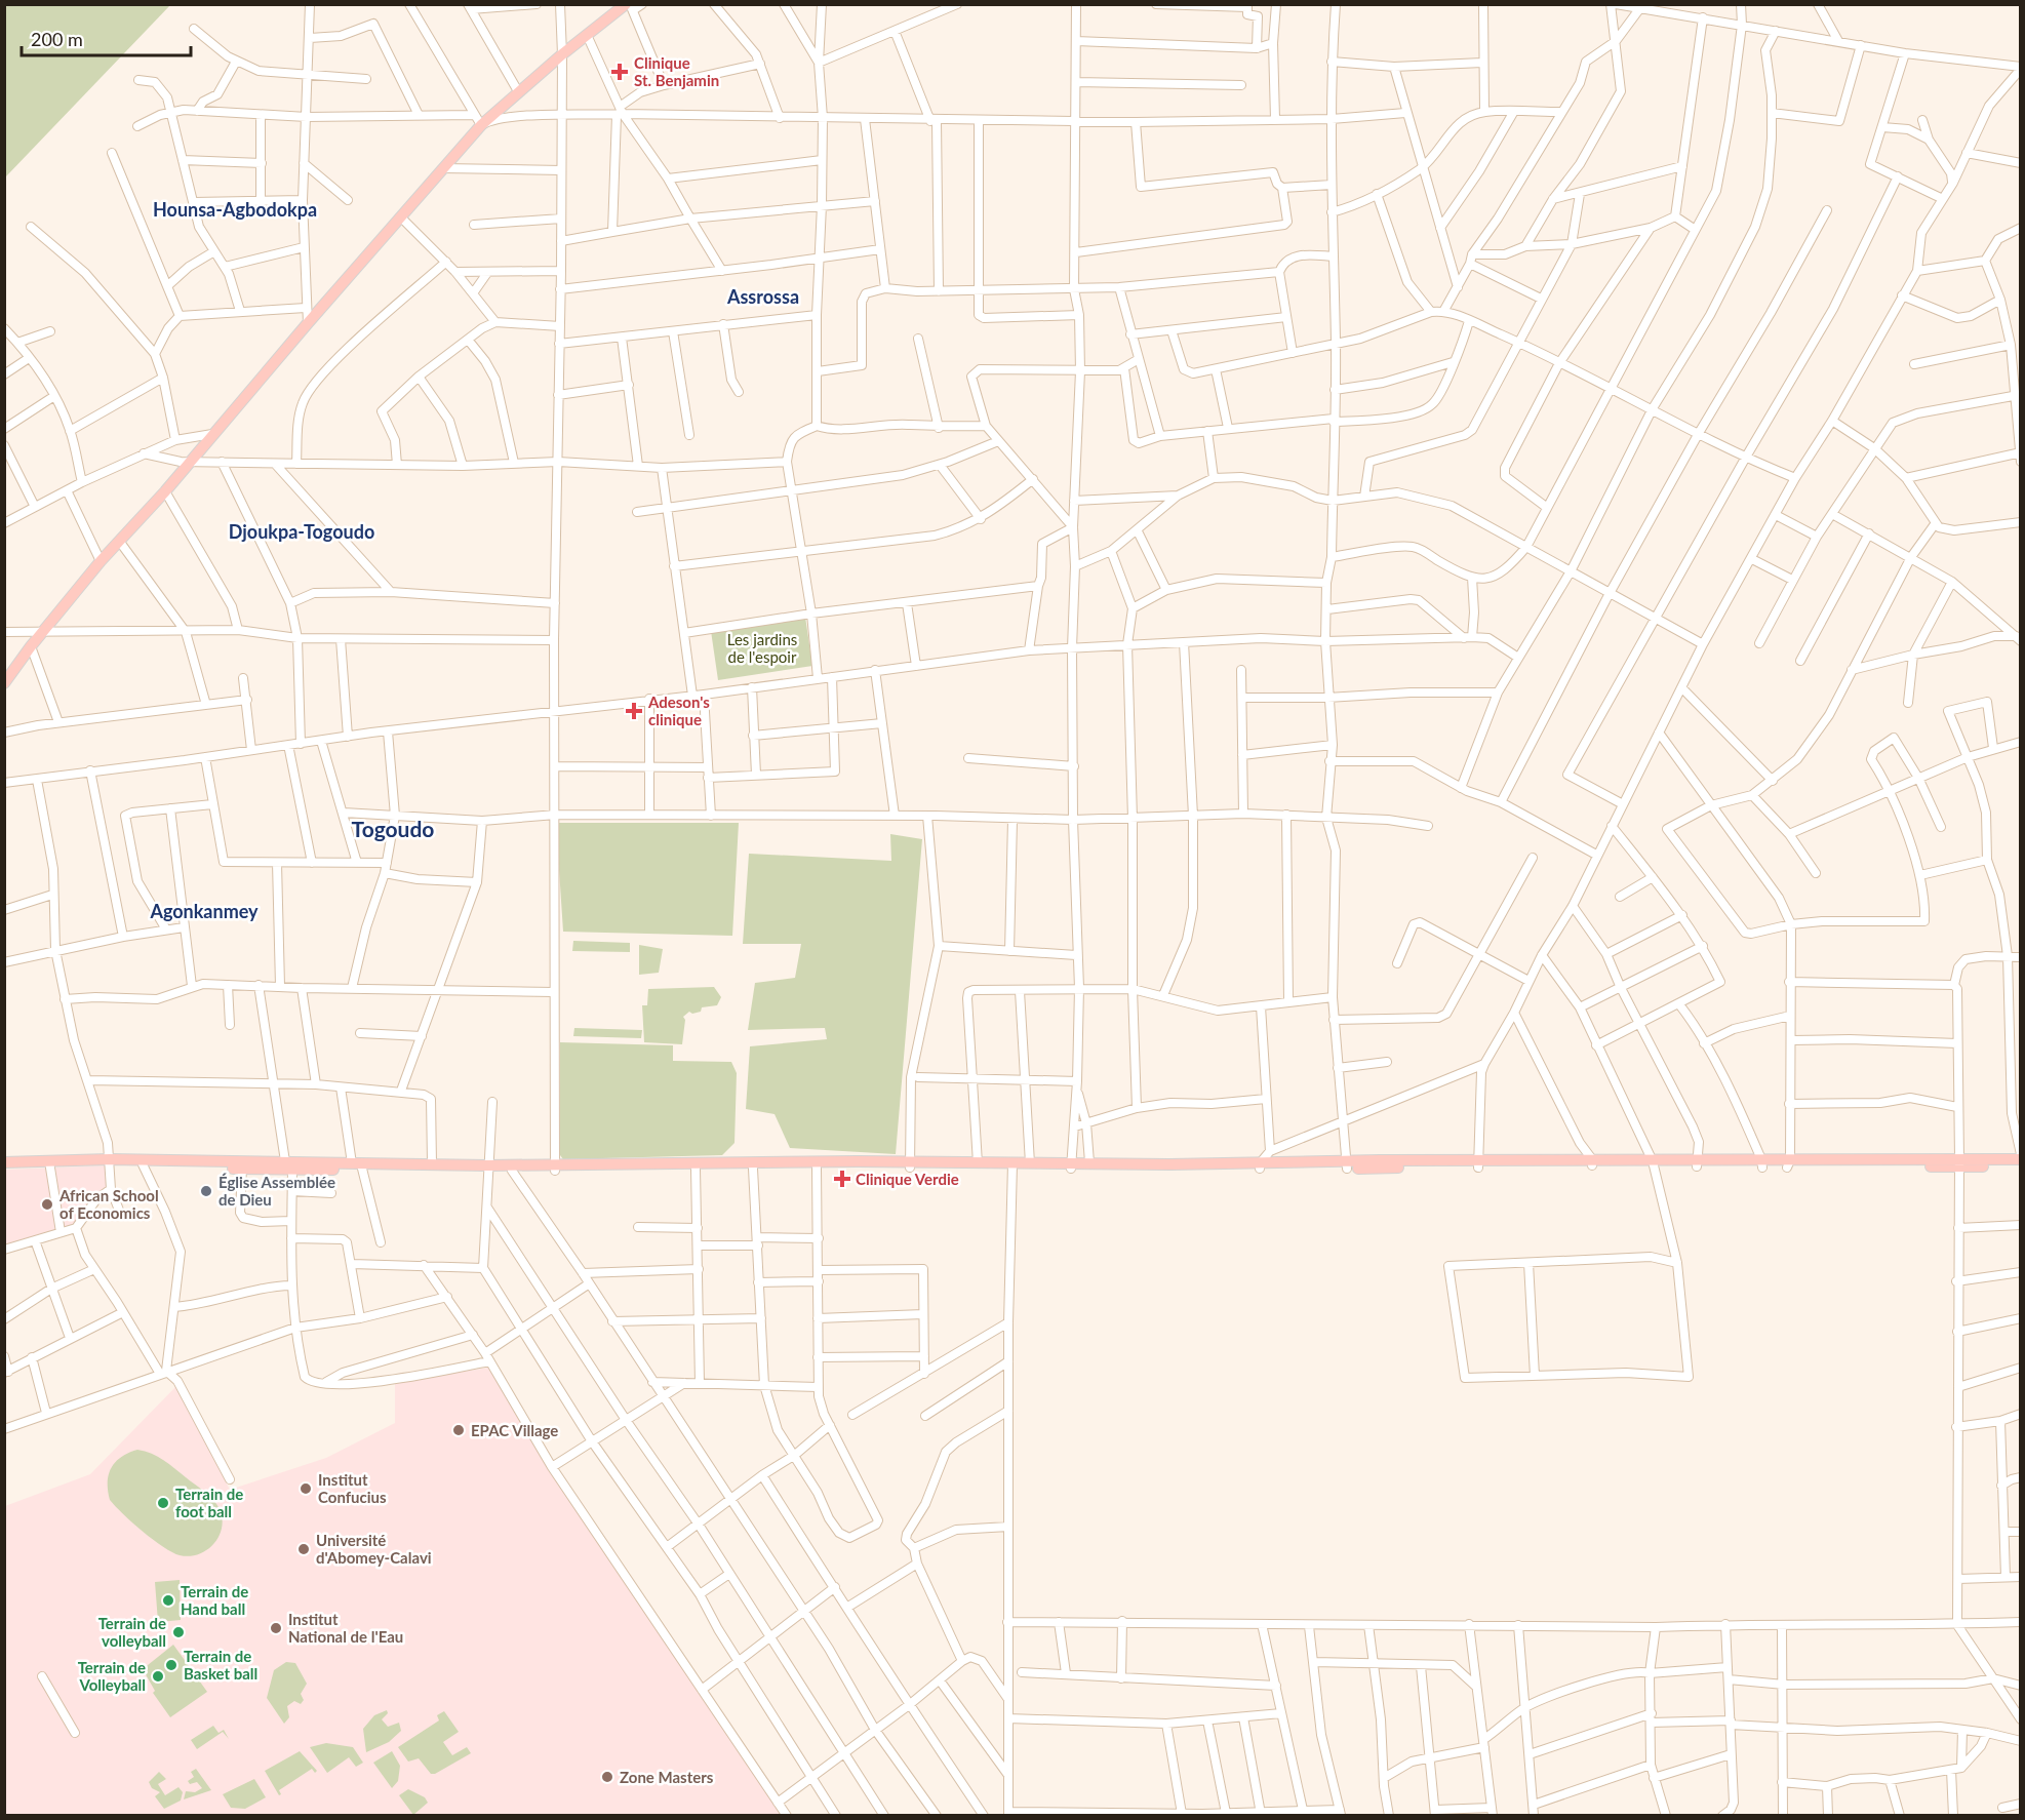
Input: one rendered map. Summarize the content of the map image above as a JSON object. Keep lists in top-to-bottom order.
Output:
{
  "districts": [
    "Hounsa-Agbodokpa",
    "Assrossa",
    "Djoukpa-Togoudo",
    "Togoudo",
    "Agonkanmey"
  ],
  "parks": ["Les jardins de l'espoir"],
  "places": {
    "health": ["Clinique St. Benjamin", "Adeson's clinique", "Clinique Verdie"],
    "other": [
      "Église Assemblée de Dieu",
      "African School of Economics",
      "EPAC Village",
      "Institut Confucius",
      "Terrain de foot ball",
      "Université d'Abomey-Calavi",
      "Terrain de Hand ball",
      "Institut National de l'Eau",
      "Terrain de volleyball",
      "Terrain de Basket ball",
      "Terrain de Volleyball",
      "Zone Masters"
    ]
  },
  "scale_bar": "200 m"
}
